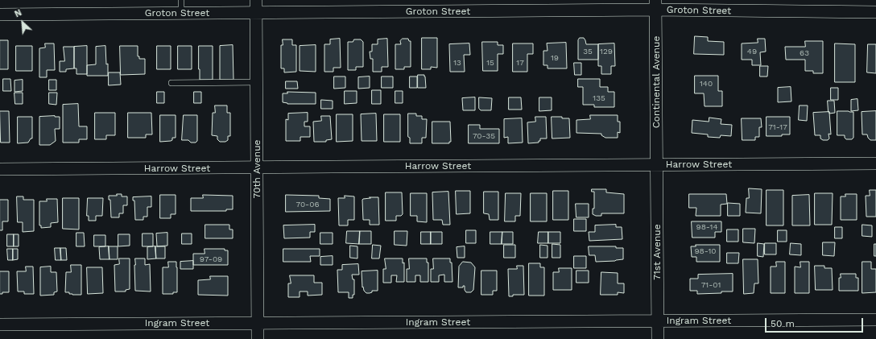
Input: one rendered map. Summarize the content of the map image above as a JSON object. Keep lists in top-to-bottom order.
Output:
{
  "streets": {
    "street": [
      "Groton Street",
      "Continental Avenue",
      "Harrow Street",
      "70th Avenue",
      "71st Avenue",
      "Ingram Street"
    ]
  },
  "crossings": [
    ["Groton Street", "Continental Avenue"],
    ["Groton Street", "70th Avenue"],
    ["Continental Avenue", "Harrow Street"],
    ["Continental Avenue", "71st Avenue"],
    ["Harrow Street", "70th Avenue"],
    ["Harrow Street", "71st Avenue"],
    ["70th Avenue", "Ingram Street"],
    ["71st Avenue", "Ingram Street"]
  ],
  "house_numbers": [
    "35",
    "129",
    "49",
    "63",
    "19",
    "13",
    "15",
    "17",
    "140",
    "135",
    "71-17",
    "70-35",
    "70-06",
    "98-14",
    "98-10",
    "97-09",
    "71-01"
  ],
  "scale_bar": "50 m",
  "north": "top left"
}
